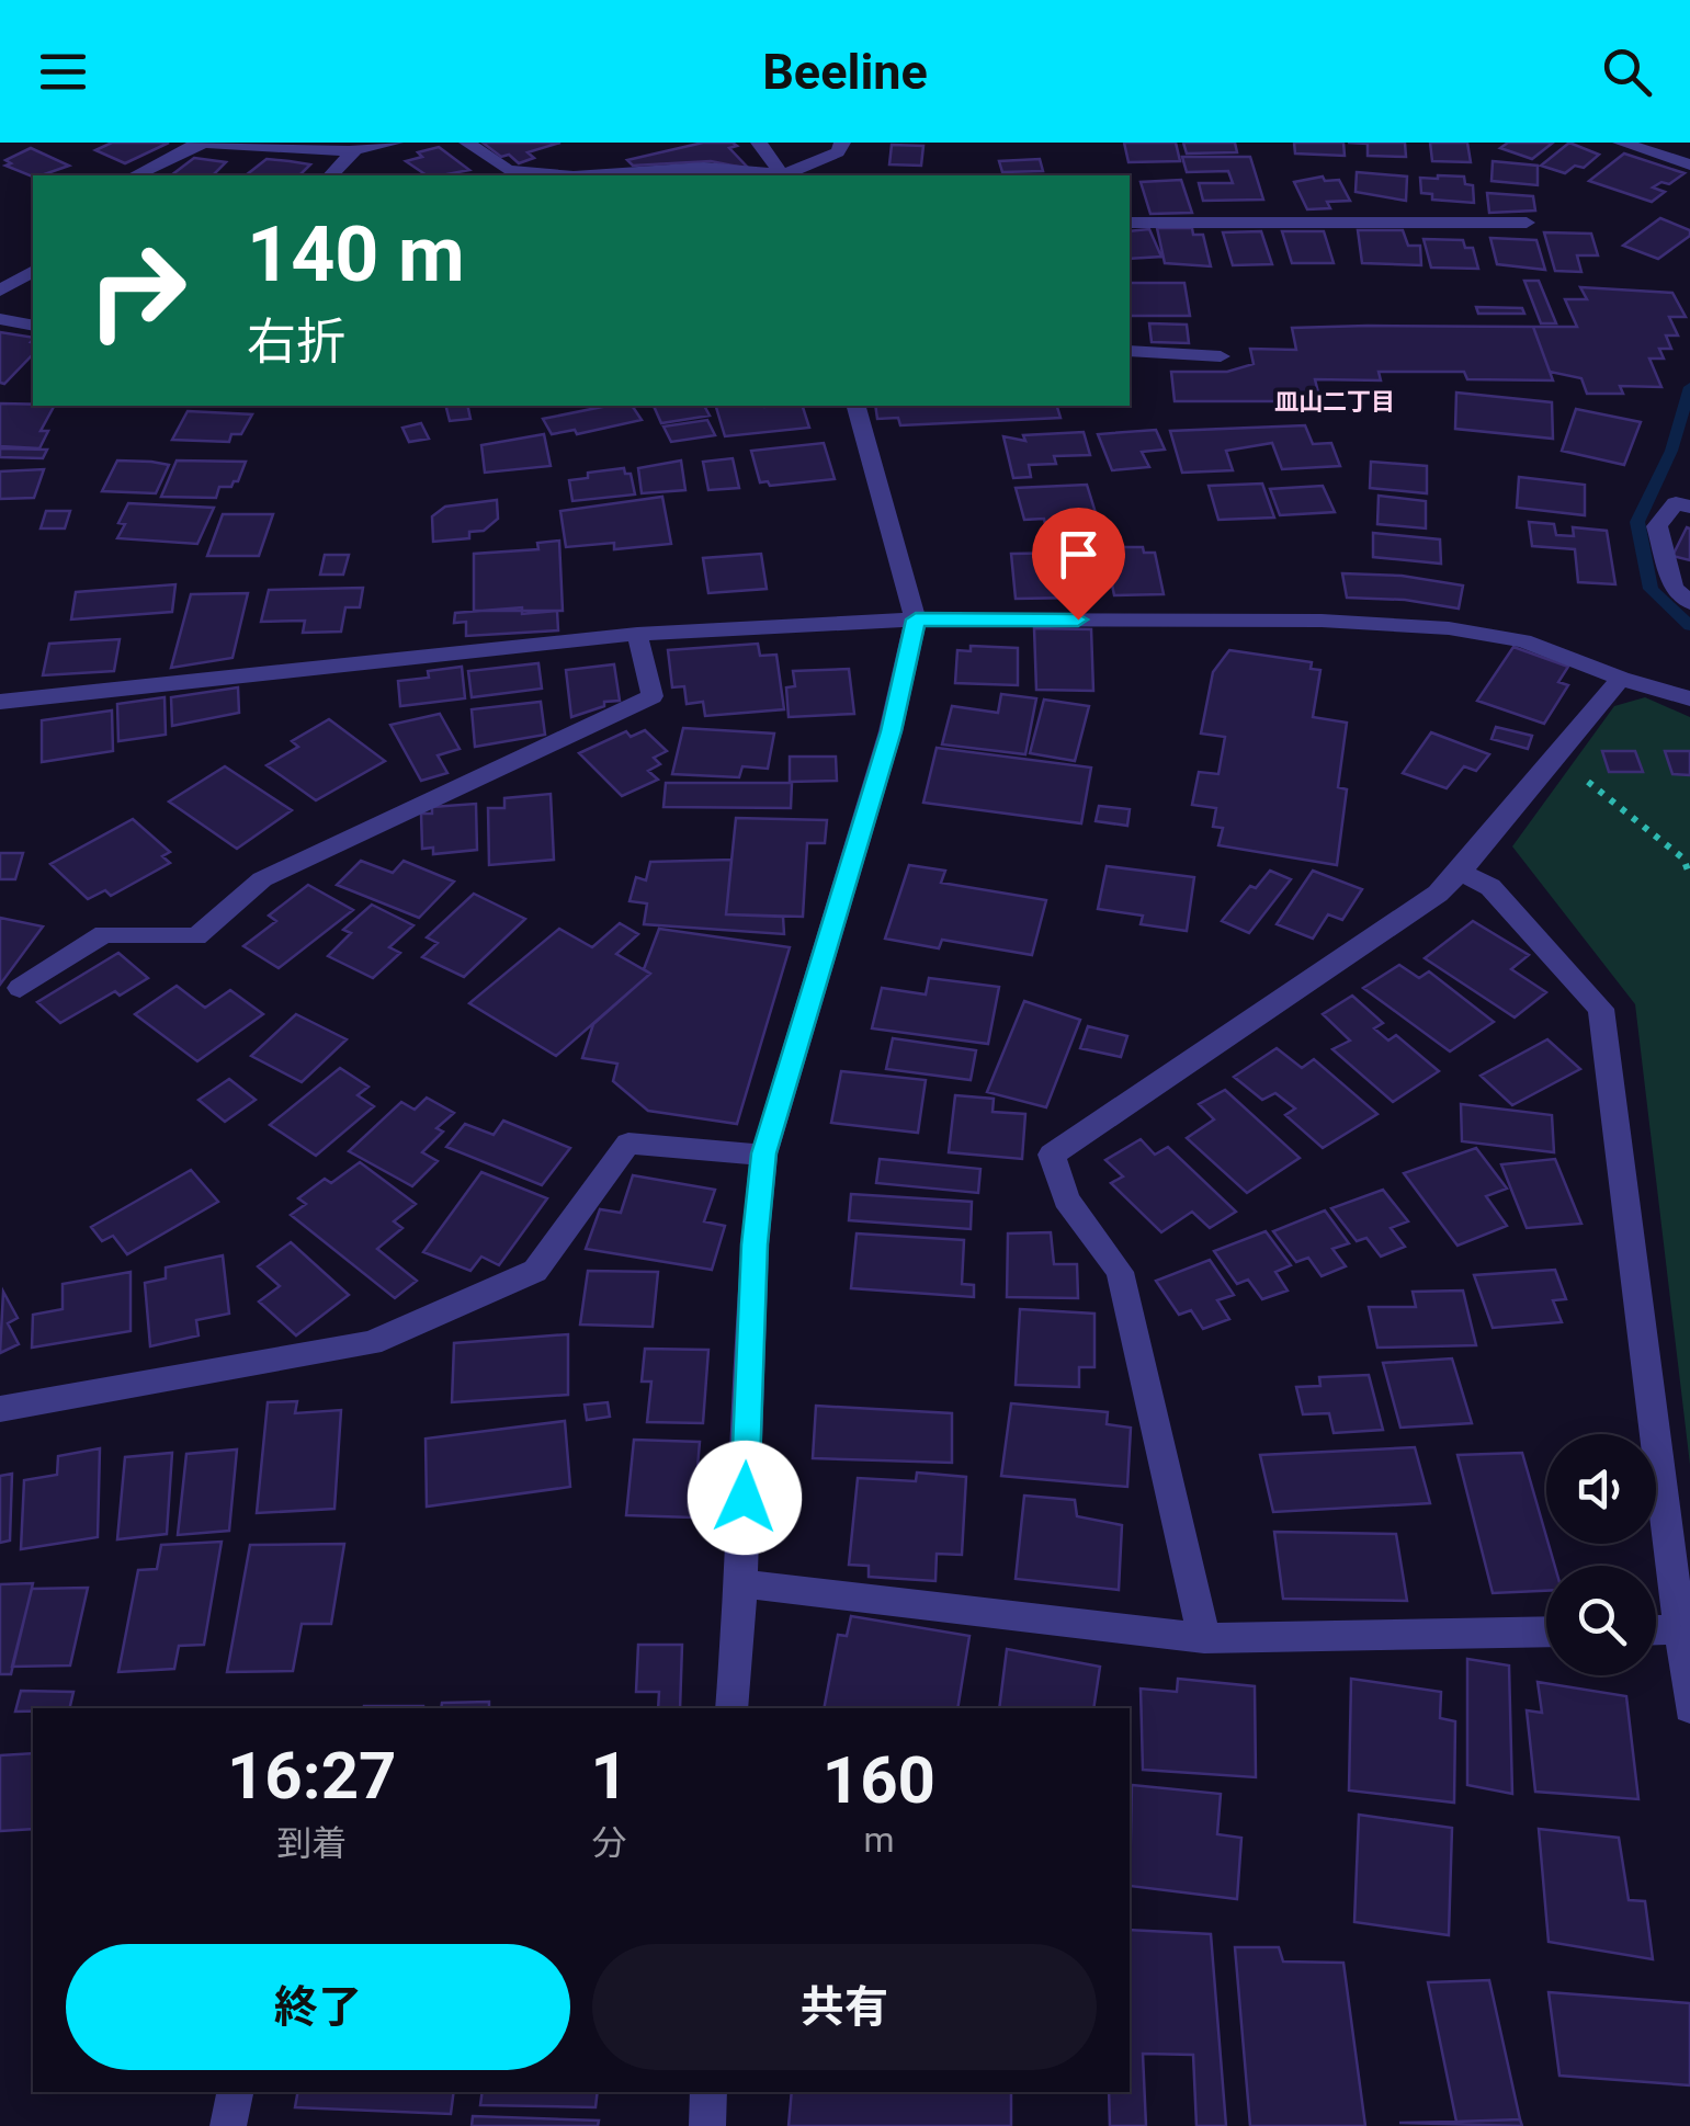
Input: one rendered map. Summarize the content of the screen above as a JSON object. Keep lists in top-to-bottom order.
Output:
{
  "districts": ["皿山二丁目"],
  "page": {
    "header": "Beeline",
    "turn": ["140 m", "右折"],
    "eta": [
      "16:27",
      "到着",
      "1",
      "分",
      "160",
      "m"
    ],
    "buttons": ["終了", "共有"]
  }
}
